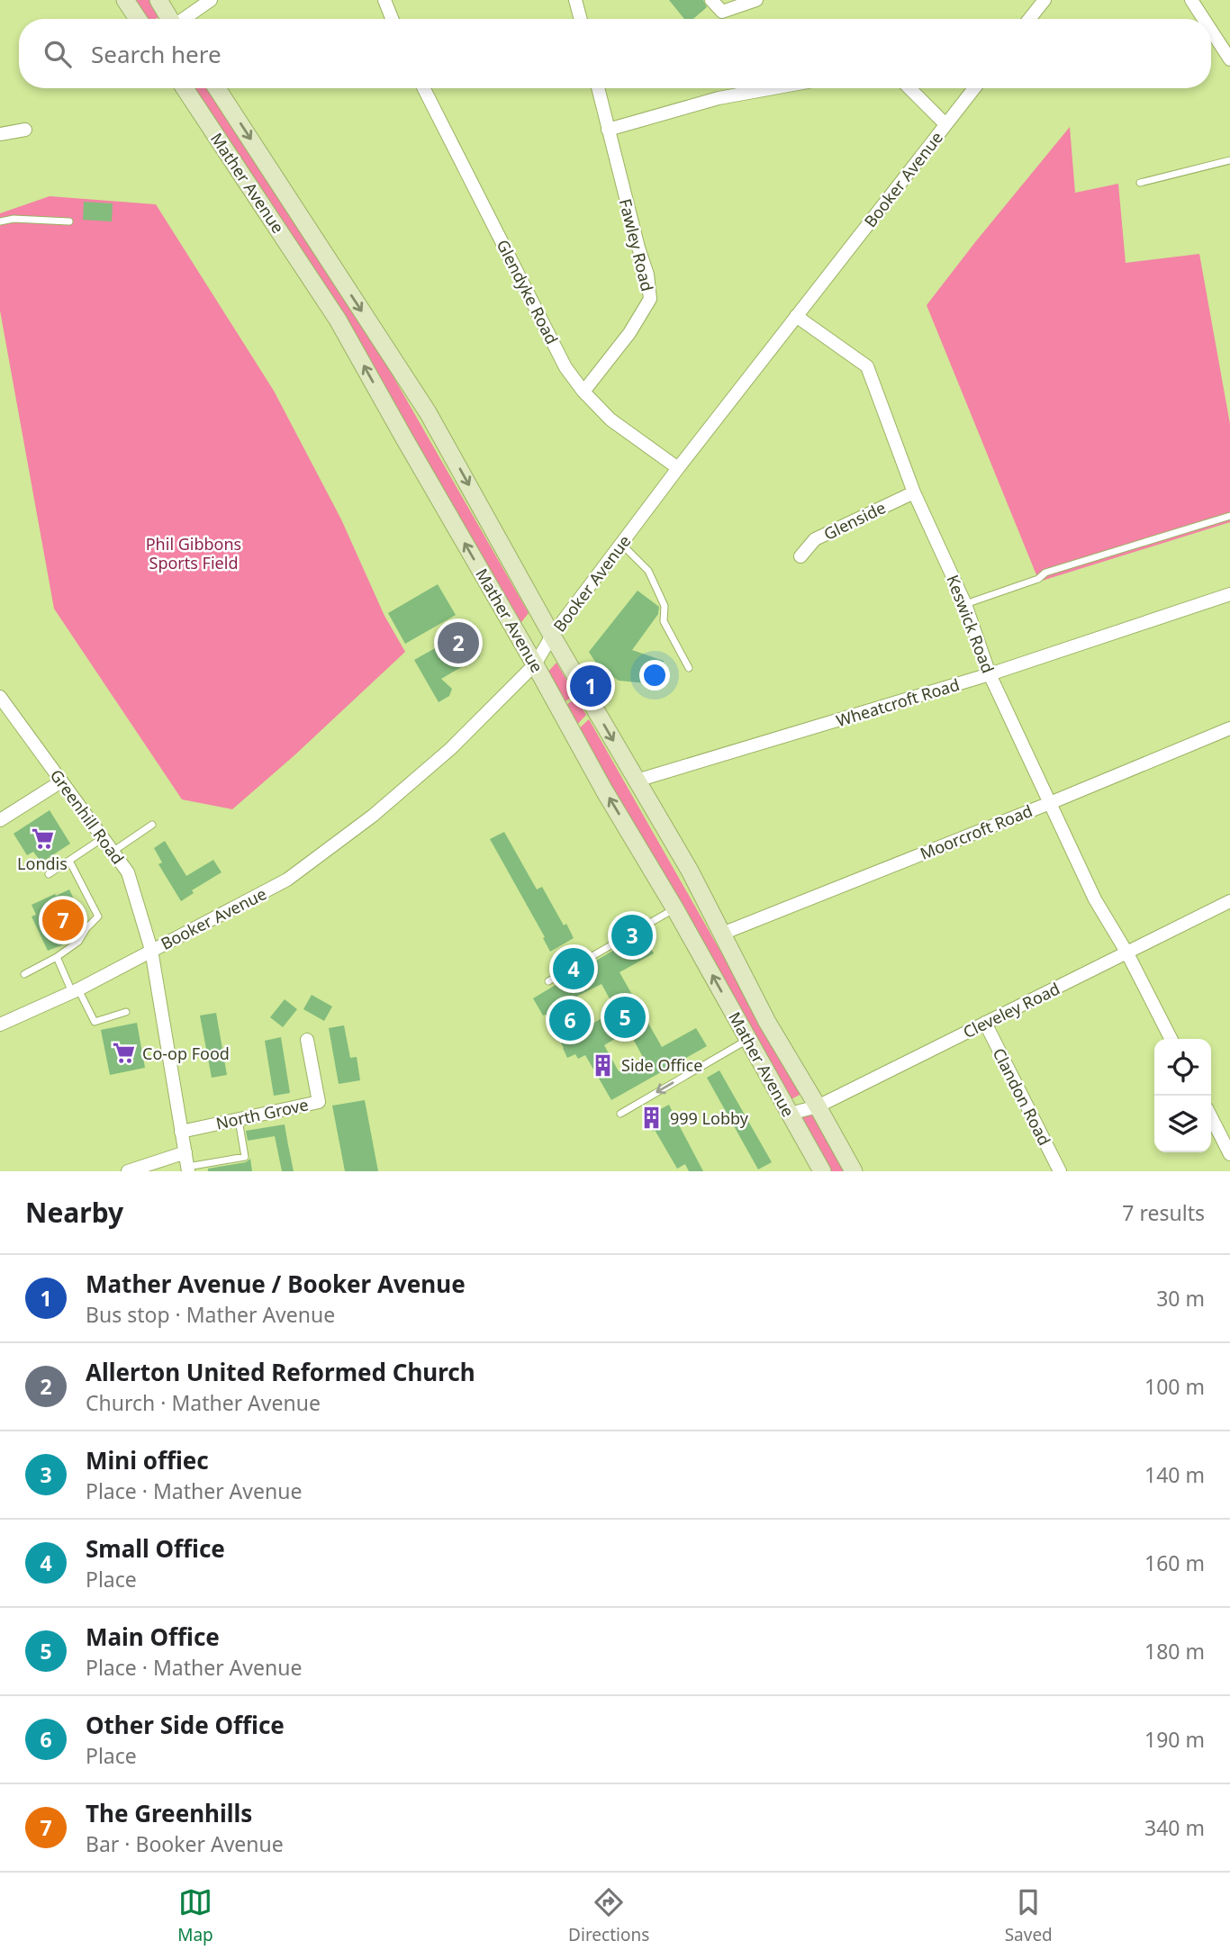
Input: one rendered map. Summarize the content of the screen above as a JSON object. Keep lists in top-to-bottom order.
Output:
{
  "streets": {
    "main road": ["Mather Avenue"],
    "street": [
      "Booker Avenue",
      "Fawley Road",
      "Glendyke Road",
      "Glenside",
      "Keswick Road",
      "Wheatcroft Road",
      "Greenhill Road",
      "Moorcroft Road",
      "Cleveley Road",
      "Clandon Road",
      "North Grove"
    ]
  },
  "crossings": [
    ["Booker Avenue", "Mather Avenue"],
    ["Booker Avenue", "Glendyke Road"],
    ["Booker Avenue", "Keswick Road"],
    ["Booker Avenue", "Greenhill Road"],
    ["Mather Avenue", "Wheatcroft Road"],
    ["Mather Avenue", "Moorcroft Road"],
    ["Mather Avenue", "Cleveley Road"],
    ["Fawley Road", "Glendyke Road"],
    ["Glenside", "Keswick Road"],
    ["Keswick Road", "Wheatcroft Road"],
    ["Keswick Road", "Moorcroft Road"],
    ["Keswick Road", "Cleveley Road"],
    ["Greenhill Road", "North Grove"],
    ["Cleveley Road", "Clandon Road"]
  ],
  "parks": ["Phil Gibbons Sports Field"],
  "places": {
    "supermarket": ["Londis", "Co-op Food"],
    "building": ["Side Office", "999 Lobby"]
  },
  "page": {
    "search": "Search here",
    "pins": [
      "2",
      "1",
      "7",
      "3",
      "4",
      "5",
      "6"
    ],
    "heading": ["Nearby", "7 results"],
    "list": [
      {
        "mark": "1",
        "name": "Mather Avenue / Booker Avenue",
        "note": "Bus stop · Mather Avenue",
        "value": "30 m"
      },
      {
        "mark": "2",
        "name": "Allerton United Reformed Church",
        "note": "Church · Mather Avenue",
        "value": "100 m"
      },
      {
        "mark": "3",
        "name": "Mini offiec",
        "note": "Place · Mather Avenue",
        "value": "140 m"
      },
      {
        "mark": "4",
        "name": "Small Office",
        "note": "Place",
        "value": "160 m"
      },
      {
        "mark": "5",
        "name": "Main Office",
        "note": "Place · Mather Avenue",
        "value": "180 m"
      },
      {
        "mark": "6",
        "name": "Other Side Office",
        "note": "Place",
        "value": "190 m"
      },
      {
        "mark": "7",
        "name": "The Greenhills",
        "note": "Bar · Booker Avenue",
        "value": "340 m"
      }
    ],
    "nav": ["Map", "Directions", "Saved"]
  }
}
